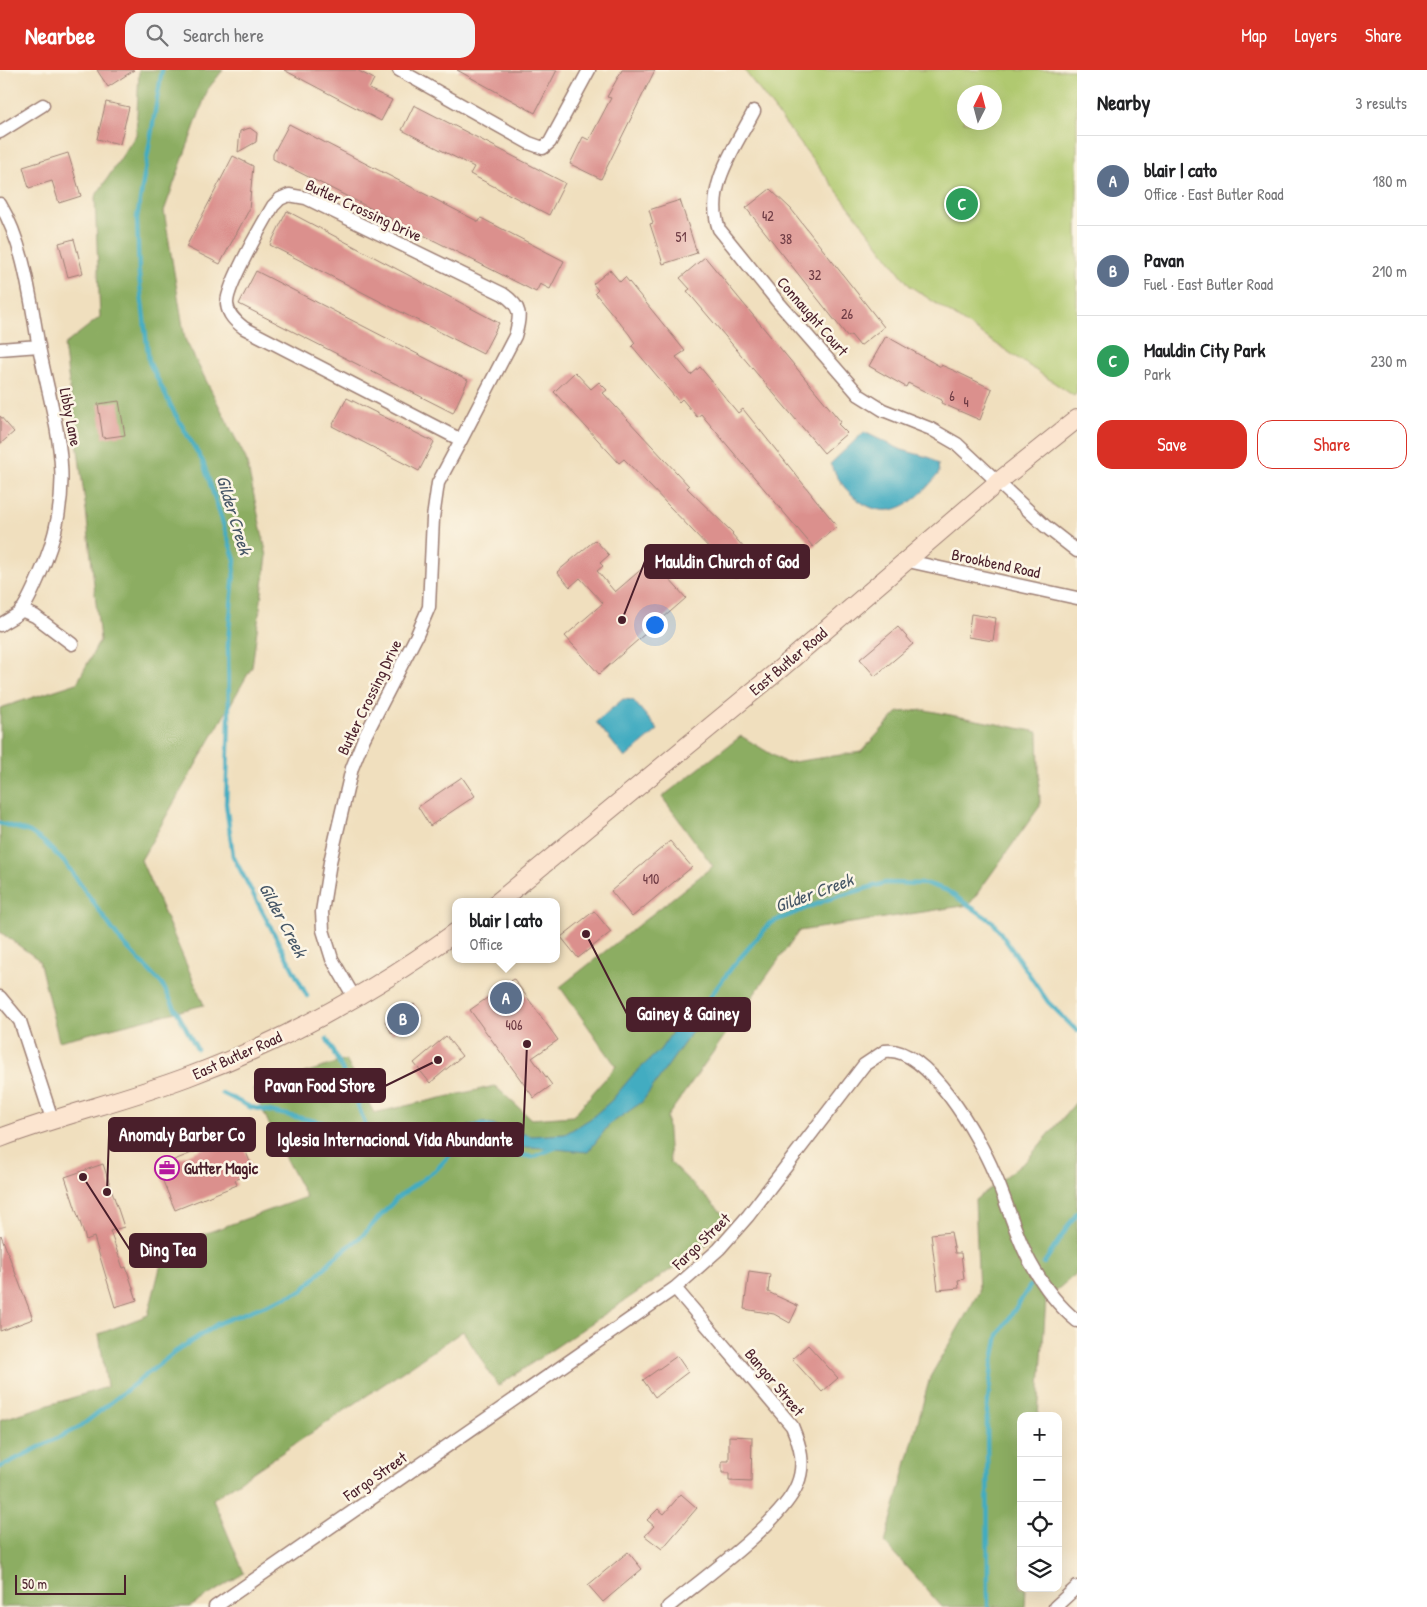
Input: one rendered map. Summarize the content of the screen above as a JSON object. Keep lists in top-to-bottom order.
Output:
{
  "streets": {
    "main road": ["East Butler Road"],
    "street": [
      "Butler Crossing Drive",
      "Connaught Court",
      "Libby Lane",
      "Brookbend Road",
      "Fargo Street",
      "Bangor Street"
    ]
  },
  "crossings": [
    ["Butler Crossing Drive", "East Butler Road"],
    ["Connaught Court", "East Butler Road"],
    ["Brookbend Road", "East Butler Road"],
    ["Fargo Street", "Bangor Street"]
  ],
  "water": ["Gilder Creek"],
  "places": {
    "other": [
      "Mauldin Church of God",
      "Gainey & Gainey",
      "Iglesia Internacional Vida Abundante",
      "Pavan Food Store",
      "Ding Tea",
      "Anomaly Barber Co"
    ],
    "office": ["Gutter Magic"]
  },
  "house_numbers": [
    "42",
    "51",
    "38",
    "32",
    "26",
    "6",
    "4",
    "410",
    "406"
  ],
  "scale_bar": "50 m",
  "north": "top",
  "page": {
    "header": "Nearbee",
    "search": "Search here",
    "nav": ["Map", "Layers", "Share"],
    "heading": ["Nearby", "3 results"],
    "list": [
      {
        "mark": "A",
        "name": "blair | cato",
        "note": "Office · East Butler Road",
        "value": "180 m"
      },
      {
        "mark": "B",
        "name": "Pavan",
        "note": "Fuel · East Butler Road",
        "value": "210 m"
      },
      {
        "mark": "C",
        "name": "Mauldin City Park",
        "note": "Park",
        "value": "230 m"
      }
    ],
    "pins": ["C", "A", "B"],
    "buttons": ["Save", "Share"],
    "popup": ["blair | cato", "Office"],
    "map_buttons": ["+", "−"],
    "scale": "50 m"
  }
}
